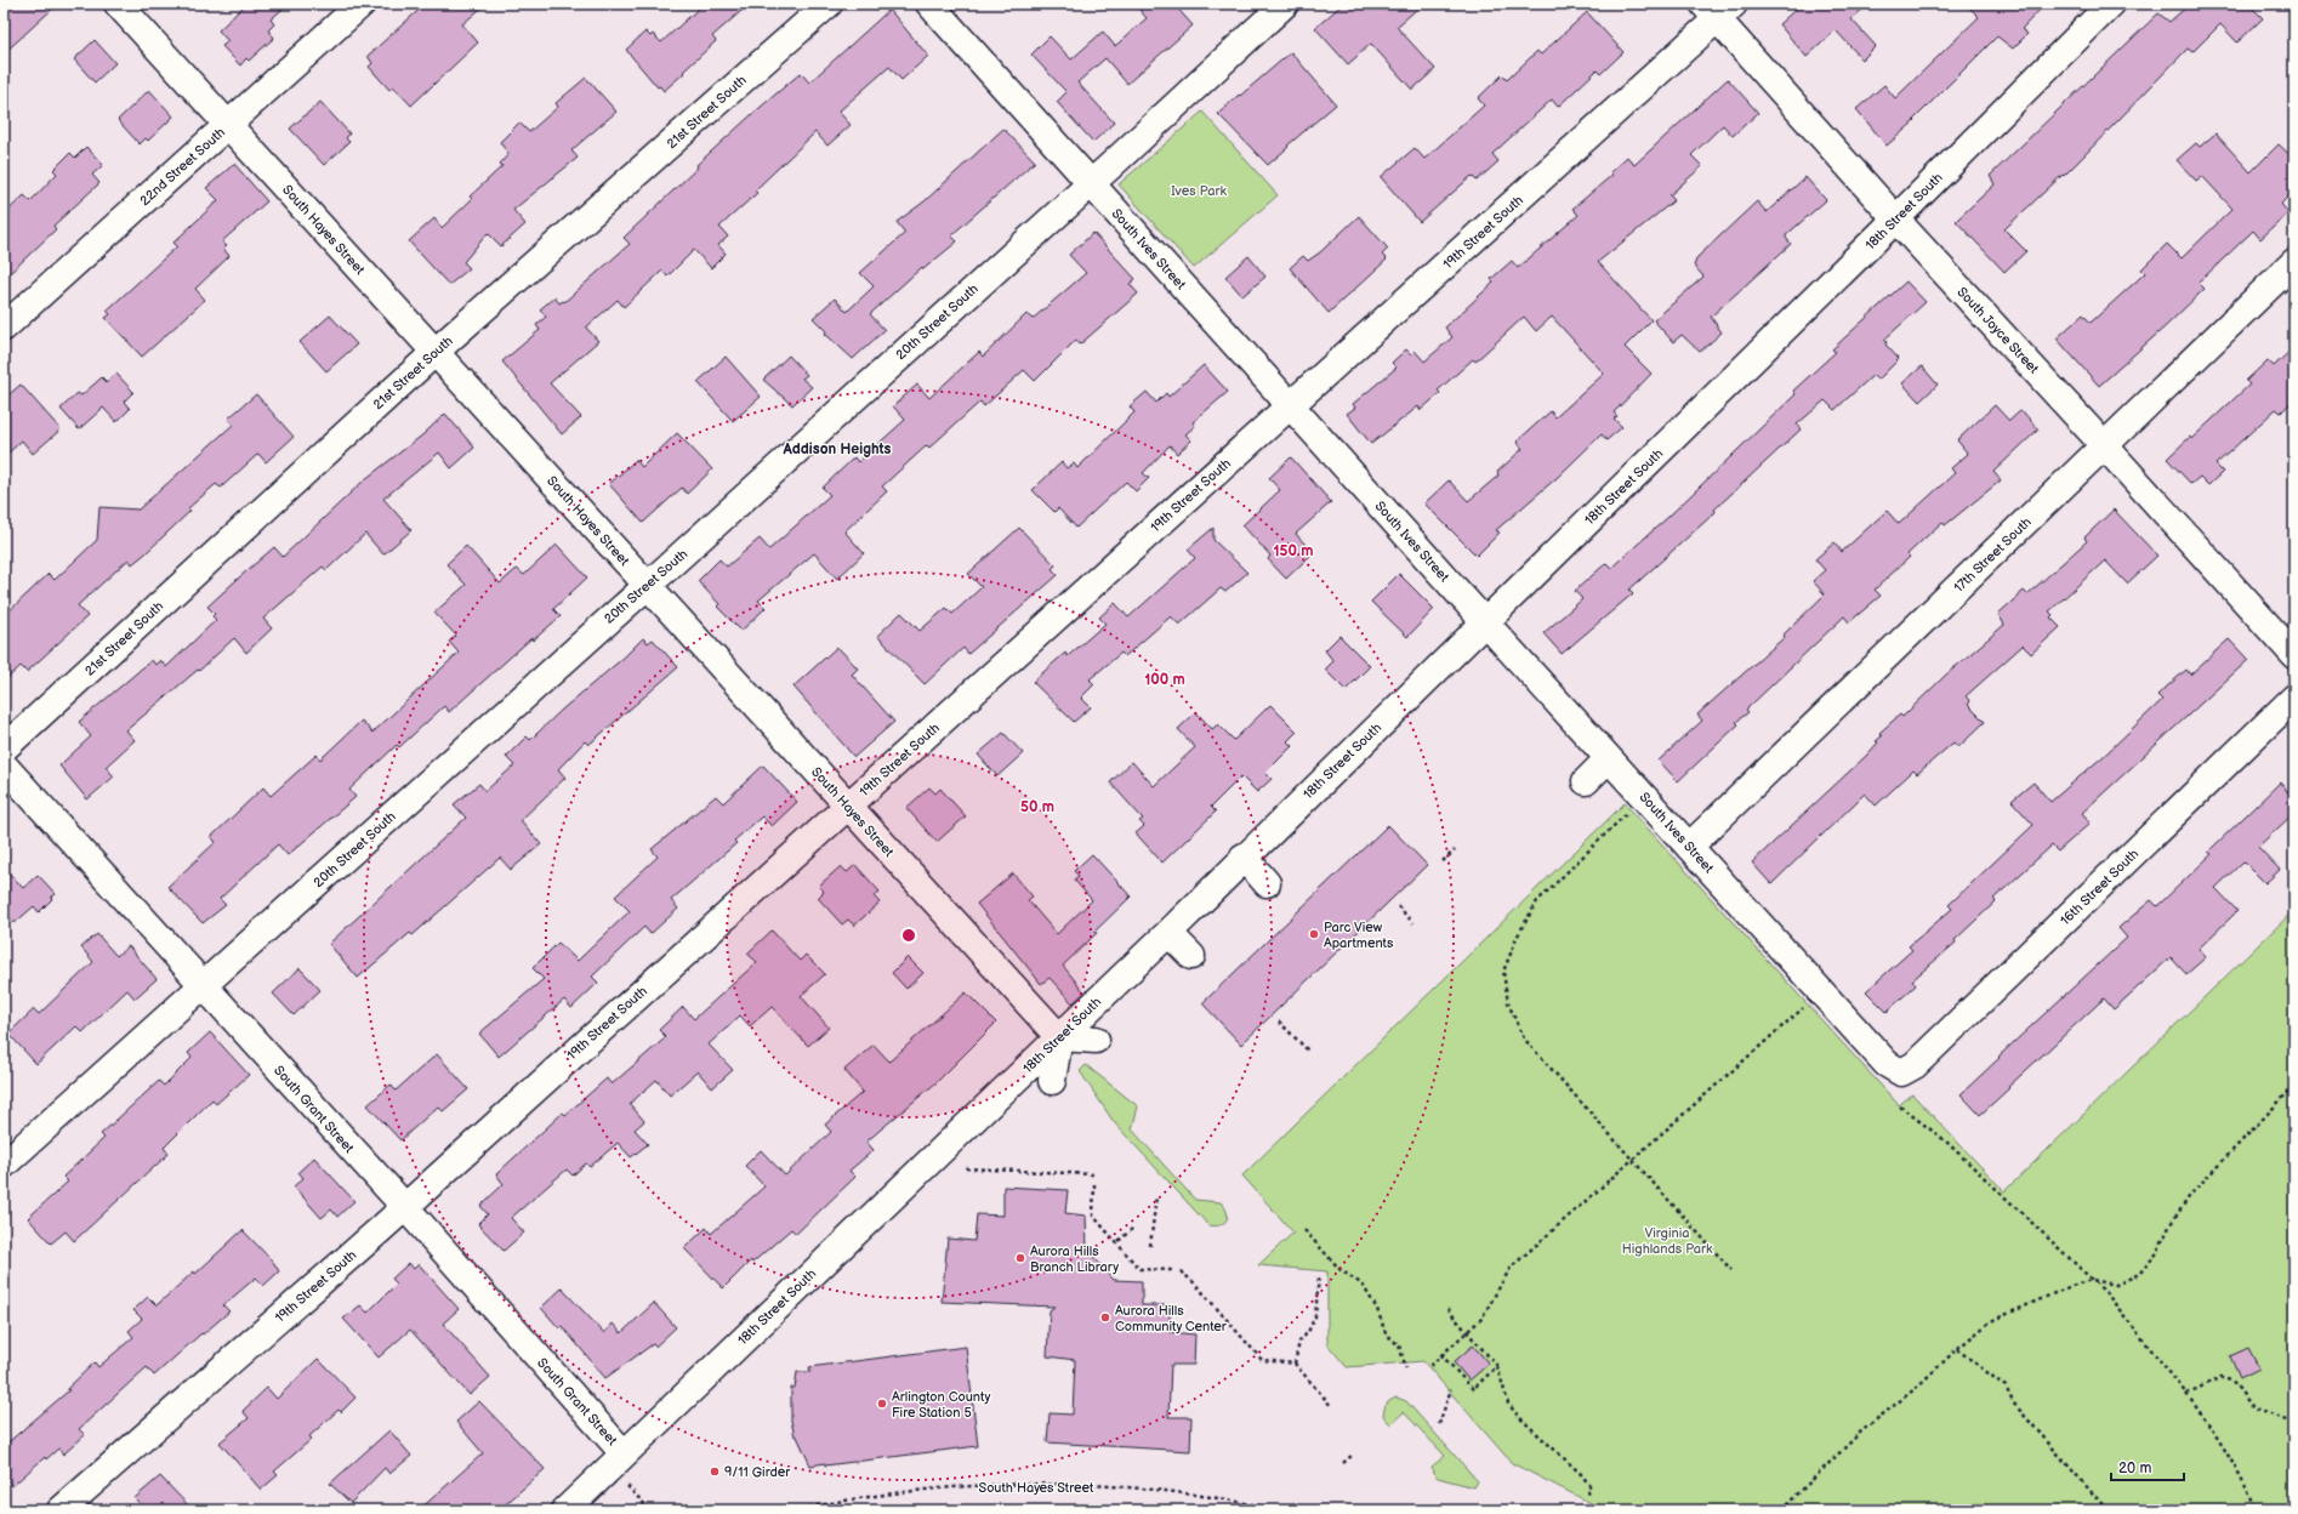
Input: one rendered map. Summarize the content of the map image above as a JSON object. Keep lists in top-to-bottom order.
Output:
{
  "streets": {
    "street": [
      "21st Street South",
      "22nd Street South",
      "18th Street South",
      "South Hayes Street",
      "19th Street South",
      "South Ives Street",
      "20th Street South",
      "South Joyce Street",
      "17th Street South",
      "16th Street South",
      "South Grant Street"
    ]
  },
  "crossings": [
    ["21st Street South", "South Hayes Street"],
    ["22nd Street South", "South Hayes Street"],
    ["18th Street South", "South Hayes Street"],
    ["18th Street South", "South Ives Street"],
    ["18th Street South", "South Joyce Street"],
    ["18th Street South", "South Grant Street"],
    ["South Hayes Street", "19th Street South"],
    ["South Hayes Street", "20th Street South"],
    ["19th Street South", "South Ives Street"],
    ["19th Street South", "South Joyce Street"],
    ["19th Street South", "South Grant Street"],
    ["South Ives Street", "20th Street South"],
    ["South Ives Street", "17th Street South"],
    ["South Ives Street", "16th Street South"],
    ["20th Street South", "South Grant Street"],
    ["South Joyce Street", "17th Street South"]
  ],
  "districts": ["Addison Heights"],
  "parks": ["Ives Park", "Virginia Highlands Park"],
  "places": [
    "Parc View Apartments",
    "Aurora Hills Branch Library",
    "Aurora Hills Community Center",
    "Arlington County Fire Station 5",
    "9/11 Girder"
  ],
  "scale_bar": "20 m",
  "rings": ["150 m", "100 m", "50 m"]
}
